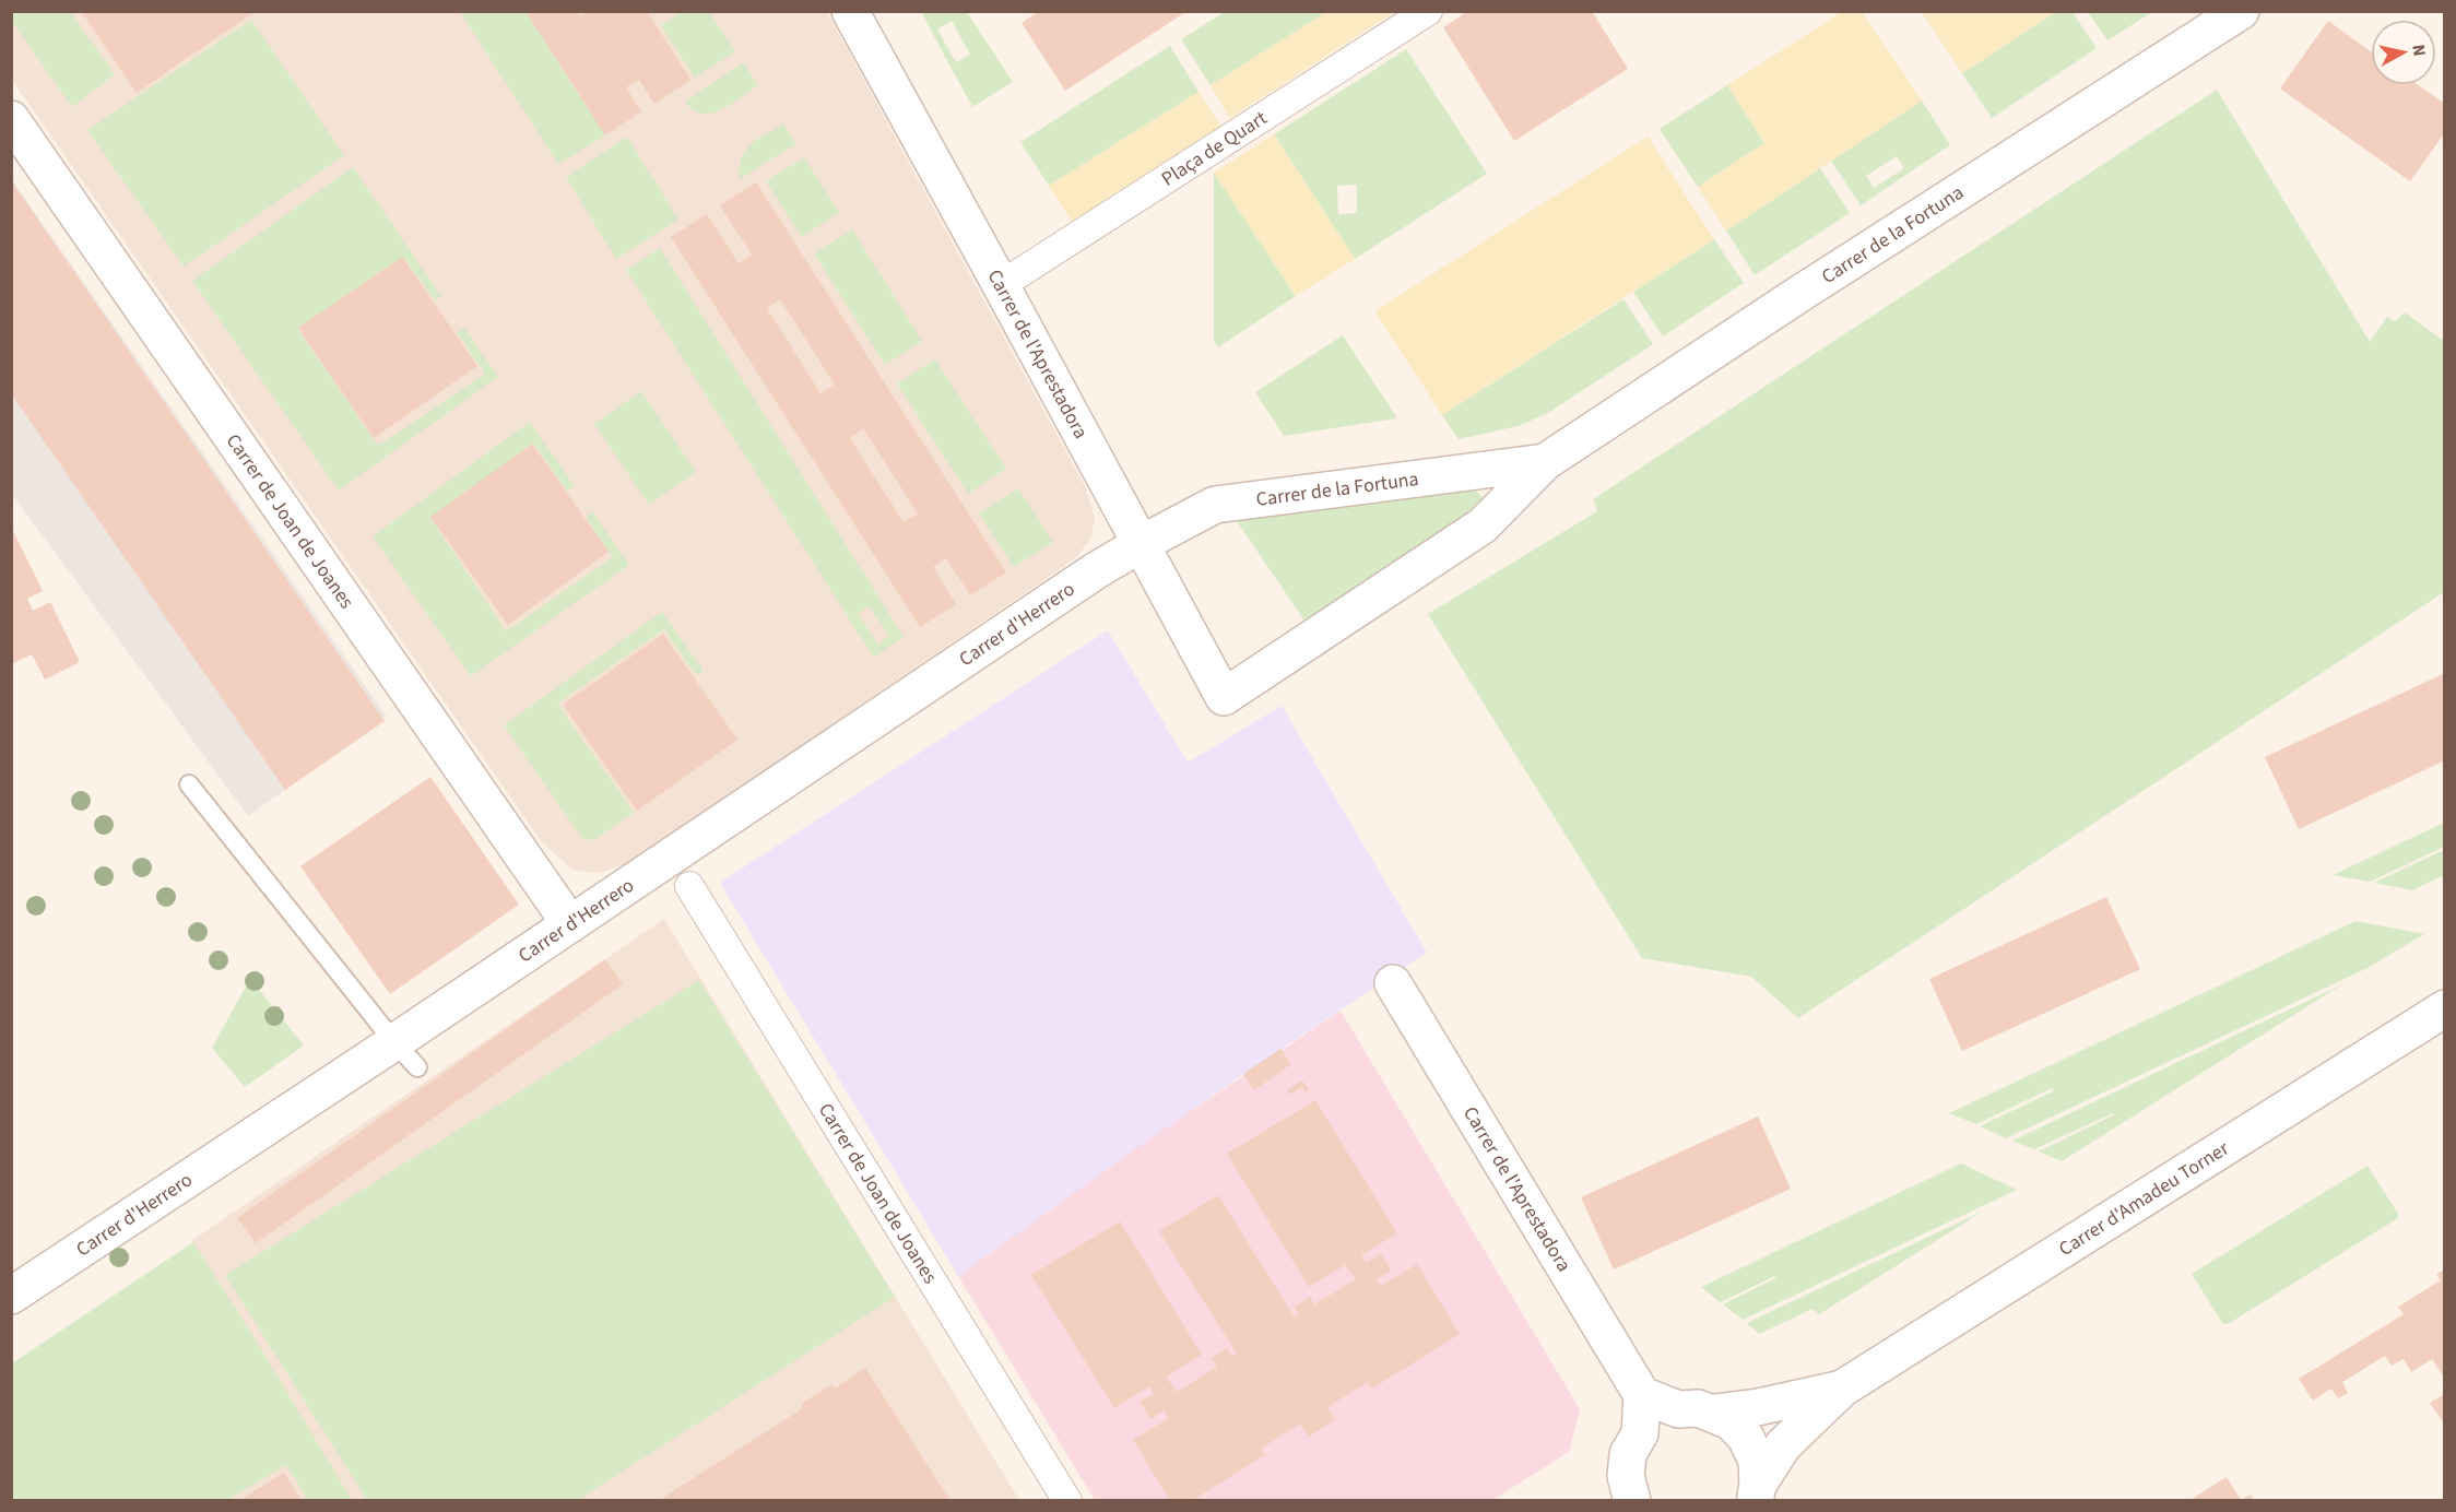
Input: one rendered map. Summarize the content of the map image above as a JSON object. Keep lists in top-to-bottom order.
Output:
{
  "streets": {
    "street": [
      "Plaça de Quart",
      "Carrer de la Fortuna",
      "Carrer de l'Aprestadora",
      "Carrer de Joan de Joanes",
      "Carrer d'Herrero",
      "Carrer d'Amadeu Torner"
    ]
  },
  "crossings": [
    ["Plaça de Quart", "Carrer de l'Aprestadora"],
    ["Carrer de la Fortuna", "Carrer de l'Aprestadora"],
    ["Carrer de la Fortuna", "Carrer d'Herrero"],
    ["Carrer de l'Aprestadora", "Carrer d'Herrero"],
    ["Carrer de l'Aprestadora", "Carrer d'Amadeu Torner"],
    ["Carrer de Joan de Joanes", "Carrer d'Herrero"]
  ],
  "north": "right"
}
